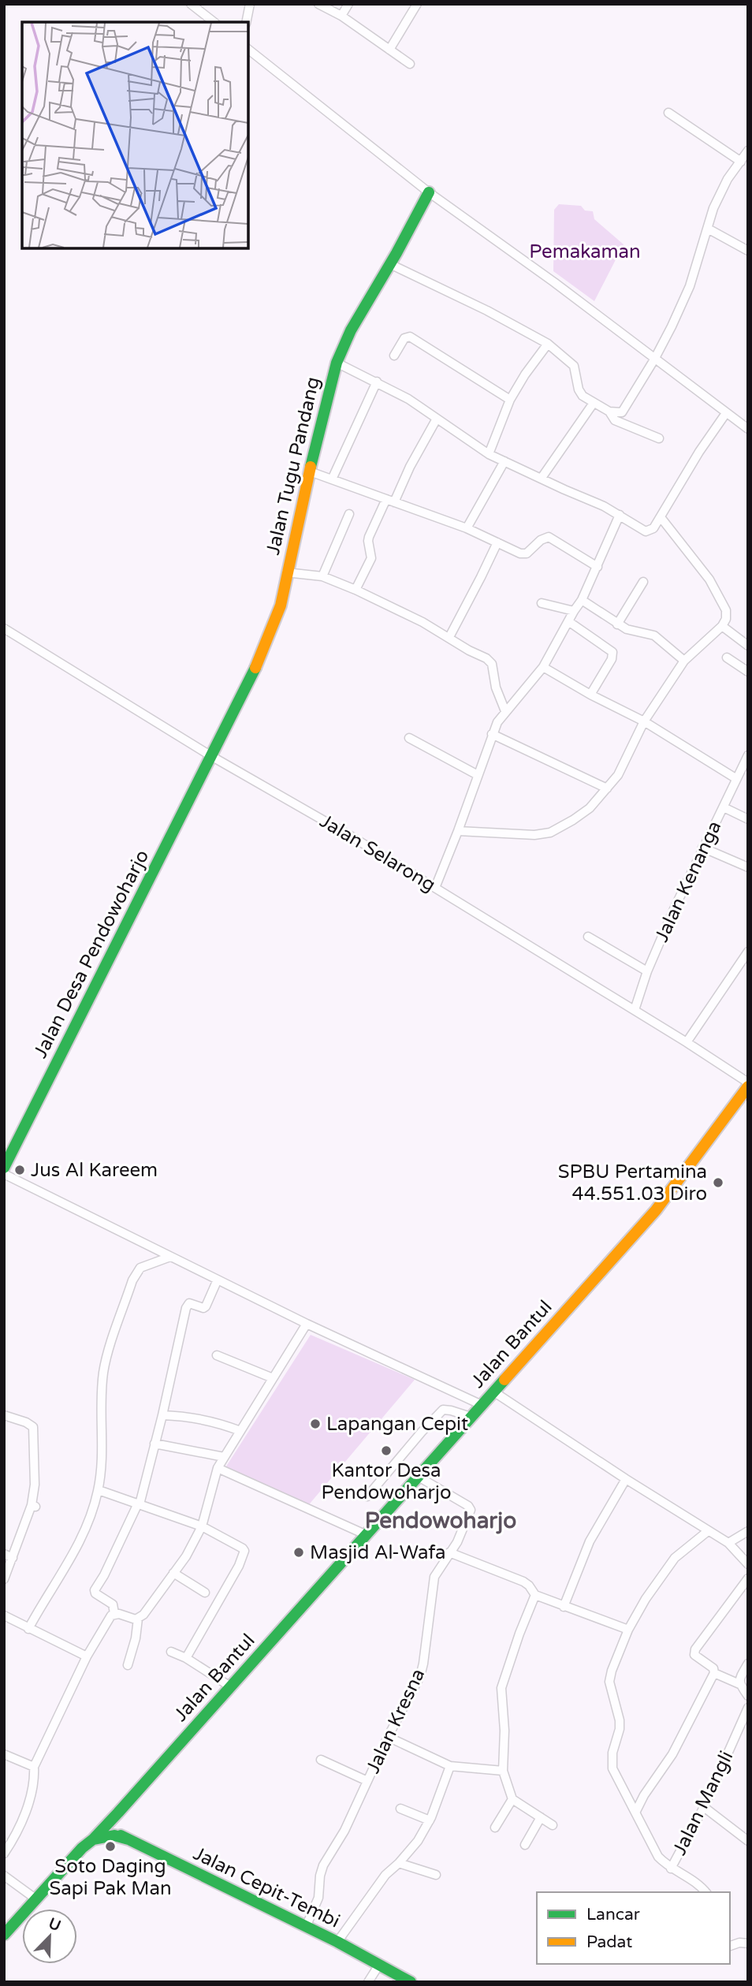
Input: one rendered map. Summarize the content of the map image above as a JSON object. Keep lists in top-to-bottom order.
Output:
{
  "streets": {
    "main road": [
      "Jalan Tugu Pandang",
      "Jalan Desa Pendowoharjo",
      "Jalan Bantul",
      "Jalan Cepit-Tembi"
    ],
    "street": [
      "Jalan Selarong",
      "Jalan Kenanga",
      "Jalan Kresna",
      "Jalan Mangli"
    ]
  },
  "crossings": [
    ["Jalan Tugu Pandang", "Jalan Selarong"],
    ["Jalan Tugu Pandang", "Jalan Desa Pendowoharjo"],
    ["Jalan Selarong", "Jalan Kenanga"],
    ["Jalan Selarong", "Jalan Desa Pendowoharjo"],
    ["Jalan Selarong", "Jalan Bantul"],
    ["Jalan Bantul", "Jalan Kresna"],
    ["Jalan Bantul", "Jalan Cepit-Tembi"],
    ["Jalan Kresna", "Jalan Cepit-Tembi"]
  ],
  "districts": ["Pendowoharjo"],
  "parks": ["Pemakaman"],
  "places": [
    "Jus Al Kareem",
    "SPBU Pertamina 44.551.03 Diro",
    "Lapangan Cepit",
    "Kantor Desa Pendowoharjo",
    "Masjid Al-Wafa",
    "Soto Daging Sapi Pak Man"
  ],
  "legend": ["Lancar", "Padat"],
  "north": "top right"
}
